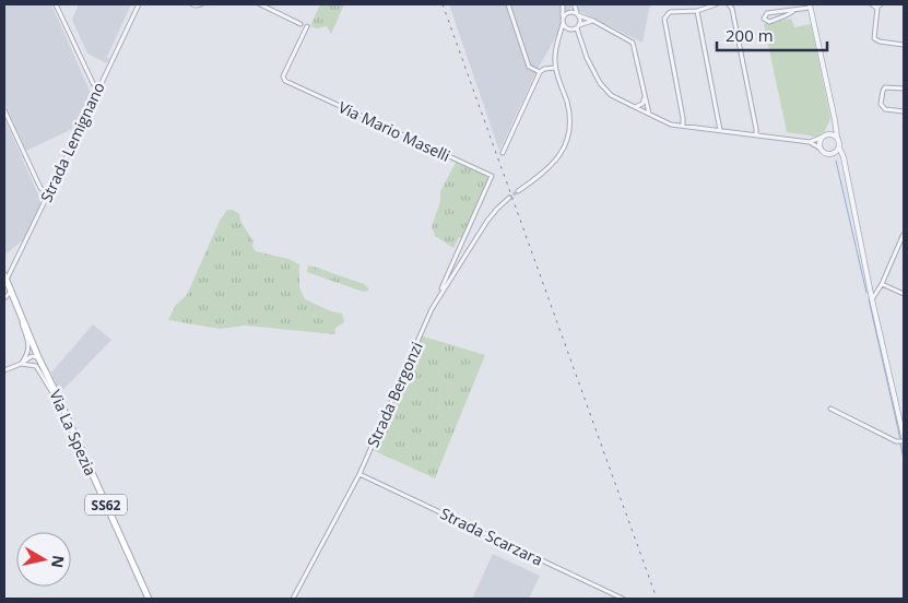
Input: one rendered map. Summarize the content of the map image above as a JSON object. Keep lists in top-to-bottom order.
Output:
{
  "streets": {
    "main road": ["Via La Spezia", "SS62"],
    "street": [
      "Via Mario Maselli",
      "Strada Lemignano",
      "Strada Bergonzi",
      "Strada Scarzara"
    ]
  },
  "crossings": [
    ["Via Mario Maselli", "Strada Bergonzi"],
    ["Strada Lemignano", "SS62"],
    ["Strada Bergonzi", "Strada Scarzara"],
    ["Via La Spezia", "SS62"]
  ],
  "scale_bar": "200 m",
  "north": "right"
}
